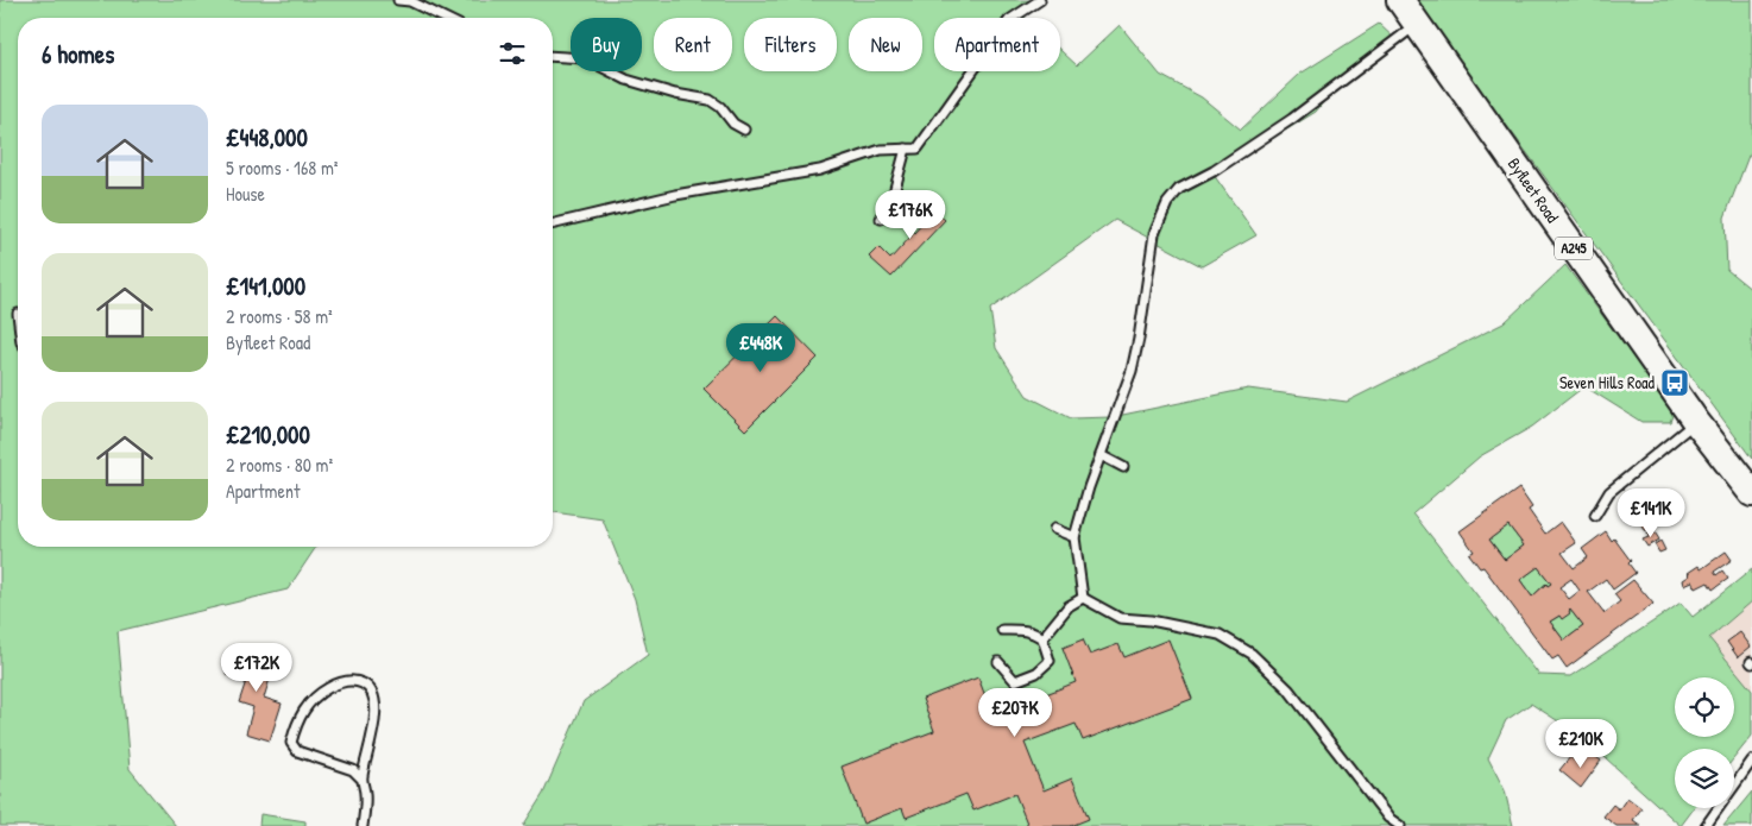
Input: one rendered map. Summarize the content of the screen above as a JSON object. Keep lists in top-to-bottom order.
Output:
{
  "streets": {
    "main road": ["Byfleet Road", "A245"]
  },
  "places": {
    "bus stop": ["Seven Hills Road"]
  },
  "page": {
    "chip": [
      "Buy",
      "Rent",
      "Filters",
      "New",
      "Apartment"
    ],
    "heading": "6 homes",
    "list": [
      {
        "name": "£448,000",
        "note": "5 rooms · 168 m² · House"
      },
      {
        "name": "£141,000",
        "note": "2 rooms · 58 m² · Byfleet Road"
      },
      {
        "name": "£210,000",
        "note": "2 rooms · 80 m² · Apartment"
      }
    ],
    "price": [
      "£176K",
      "£448K",
      "£141K",
      "£172K",
      "£207K",
      "£210K"
    ]
  }
}
